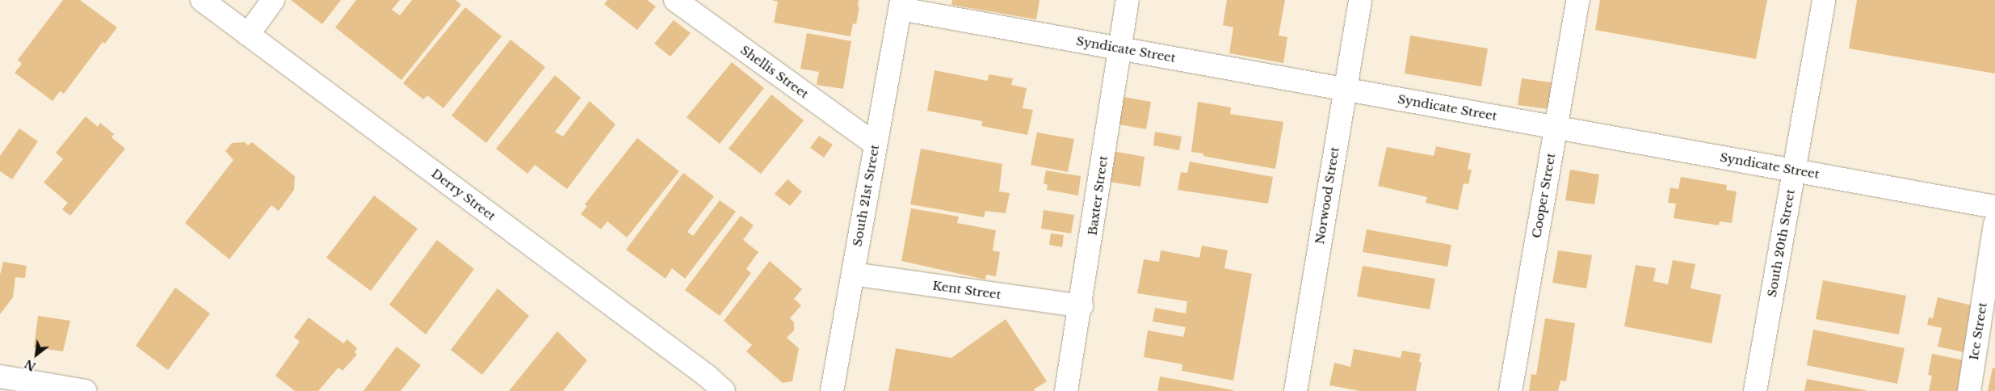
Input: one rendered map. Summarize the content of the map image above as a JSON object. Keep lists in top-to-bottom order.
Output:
{
  "streets": {
    "street": [
      "Syndicate Street",
      "Shellis Street",
      "Derry Street",
      "South 21st Street",
      "Baxter Street",
      "Norwood Street",
      "Cooper Street",
      "South 20th Street",
      "Kent Street",
      "Ice Street"
    ]
  },
  "crossings": [
    ["Syndicate Street", "South 21st Street"],
    ["Syndicate Street", "Baxter Street"],
    ["Syndicate Street", "Norwood Street"],
    ["Syndicate Street", "Cooper Street"],
    ["Syndicate Street", "South 20th Street"],
    ["Shellis Street", "South 21st Street"],
    ["South 21st Street", "Kent Street"],
    ["Baxter Street", "Kent Street"]
  ],
  "north": "bottom left"
}
